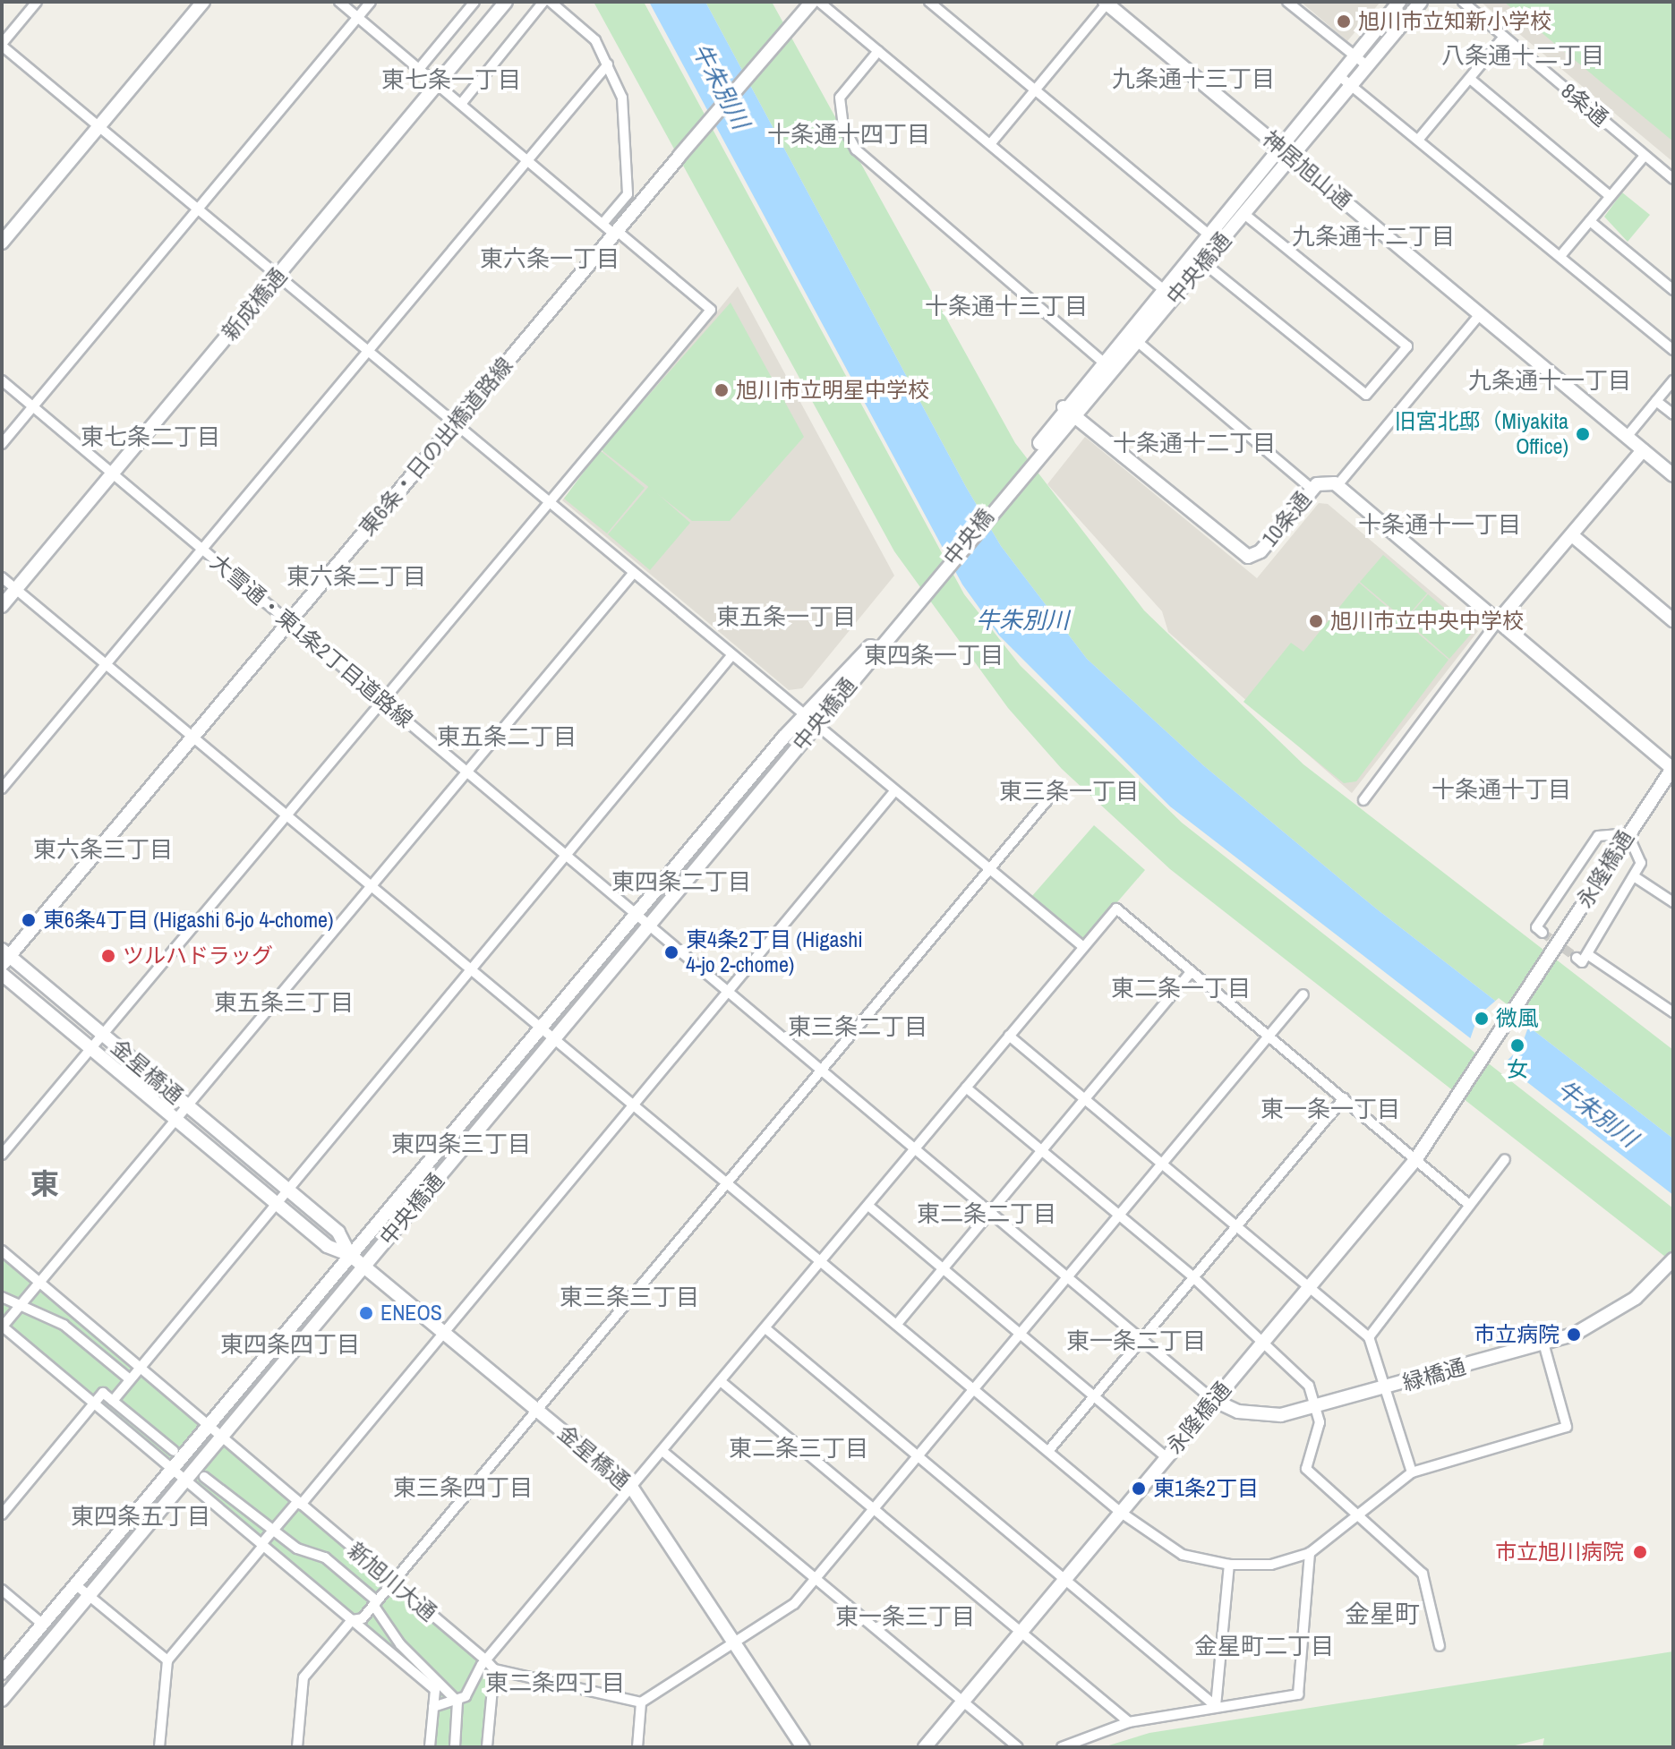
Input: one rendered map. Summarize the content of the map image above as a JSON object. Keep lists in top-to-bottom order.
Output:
{
  "streets": {
    "street": [
      "8条通",
      "神居旭山通",
      "中央橋通",
      "新成橋通",
      "東6条・日の出橋道路線",
      "10条通",
      "中央橋",
      "大雪通・東1条2丁目道路線",
      "永隆橋通",
      "金星橋通",
      "緑橋通",
      "新旭川大通"
    ]
  },
  "crossings": [
    ["神居旭山通", "中央橋通"],
    ["中央橋通", "10条通"],
    ["中央橋通", "中央橋"],
    ["中央橋通", "大雪通・東1条2丁目道路線"],
    ["中央橋通", "金星橋通"],
    ["中央橋通", "新旭川大通"],
    ["新成橋通", "大雪通・東1条2丁目道路線"],
    ["東6条・日の出橋道路線", "大雪通・東1条2丁目道路線"],
    ["東6条・日の出橋道路線", "金星橋通"],
    ["10条通", "永隆橋通"],
    ["大雪通・東1条2丁目道路線", "永隆橋通"],
    ["大雪通・東1条2丁目道路線", "緑橋通"],
    ["永隆橋通", "緑橋通"]
  ],
  "districts": [
    "八条通十二丁目",
    "九条通十三丁目",
    "東七条一丁目",
    "十条通十四丁目",
    "九条通十二丁目",
    "東六条一丁目",
    "十条通十三丁目",
    "九条通十一丁目",
    "東七条二丁目",
    "十条通十二丁目",
    "十条通十一丁目",
    "東六条二丁目",
    "東五条一丁目",
    "東四条一丁目",
    "東五条二丁目",
    "十条通十丁目",
    "東三条一丁目",
    "東六条三丁目",
    "東四条二丁目",
    "東二条一丁目",
    "東五条三丁目",
    "東三条二丁目",
    "東一条一丁目",
    "東四条三丁目",
    "東",
    "東二条二丁目",
    "東三条三丁目",
    "東一条二丁目",
    "東四条四丁目",
    "東二条三丁目",
    "東三条四丁目",
    "東四条五丁目",
    "金星町",
    "東一条三丁目",
    "金星町二丁目",
    "東二条四丁目"
  ],
  "water": ["牛朱別川"],
  "places": [
    "旭川市立知新小学校",
    "旭川市立明星中学校",
    "旧宮北邸（Miyakita Office)",
    "旭川市立中央中学校",
    "東6条4丁目 (Higashi 6-jo 4-chome)",
    "東4条2丁目 (Higashi 4-jo 2-chome)",
    "ツルハドラッグ",
    "微風",
    "女",
    "ENEOS",
    "市立病院",
    "東1条2丁目",
    "市立旭川病院"
  ]
}
